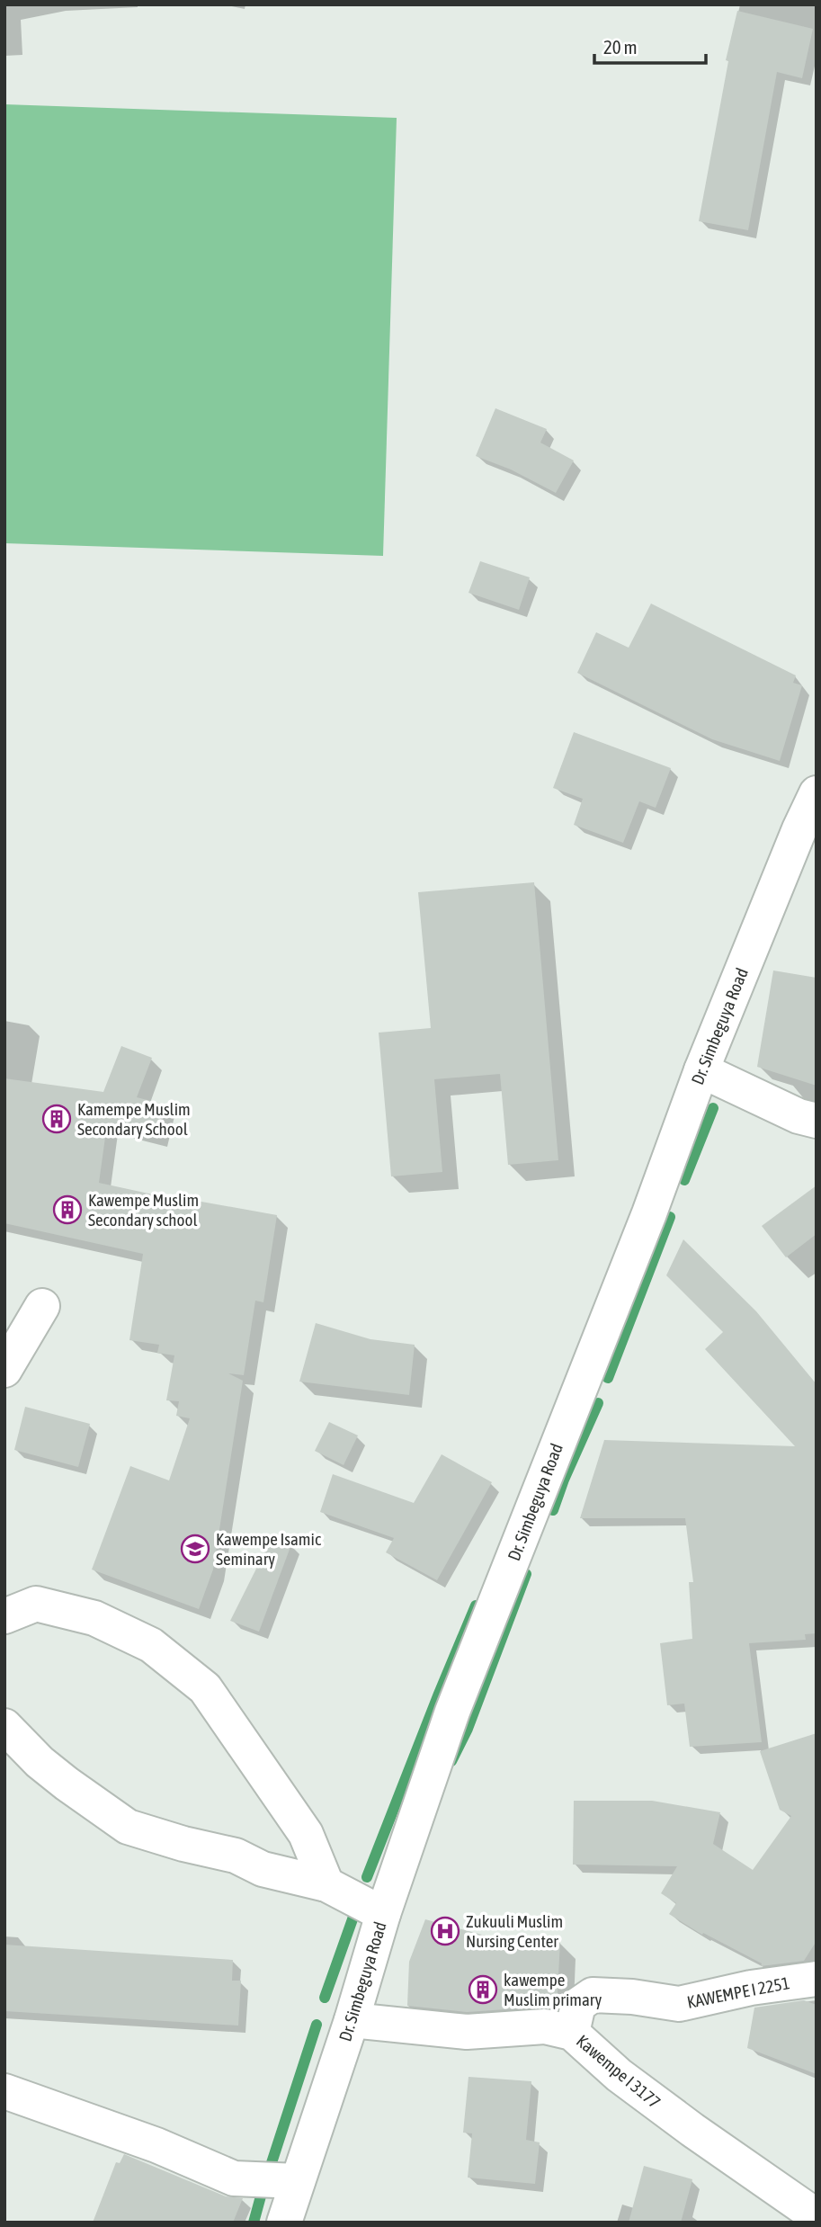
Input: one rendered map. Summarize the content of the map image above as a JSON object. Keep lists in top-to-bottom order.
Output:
{
  "streets": {
    "street": ["Dr. Simbeguya Road", "KAWEMPE I 2251", "Kawempe I 3177"]
  },
  "crossings": [
    ["Dr. Simbeguya Road", "Kawempe I 3177"],
    ["KAWEMPE I 2251", "Kawempe I 3177"]
  ],
  "places": {
    "building": ["Kamempe Muslim Secondary School", "Kawempe Muslim Secondary school", "kawempe Muslim primary"],
    "school or university": ["Kawempe Isamic Seminary"],
    "hospital": ["Zukuuli Muslim Nursing Center"]
  },
  "scale_bar": "20 m"
}
